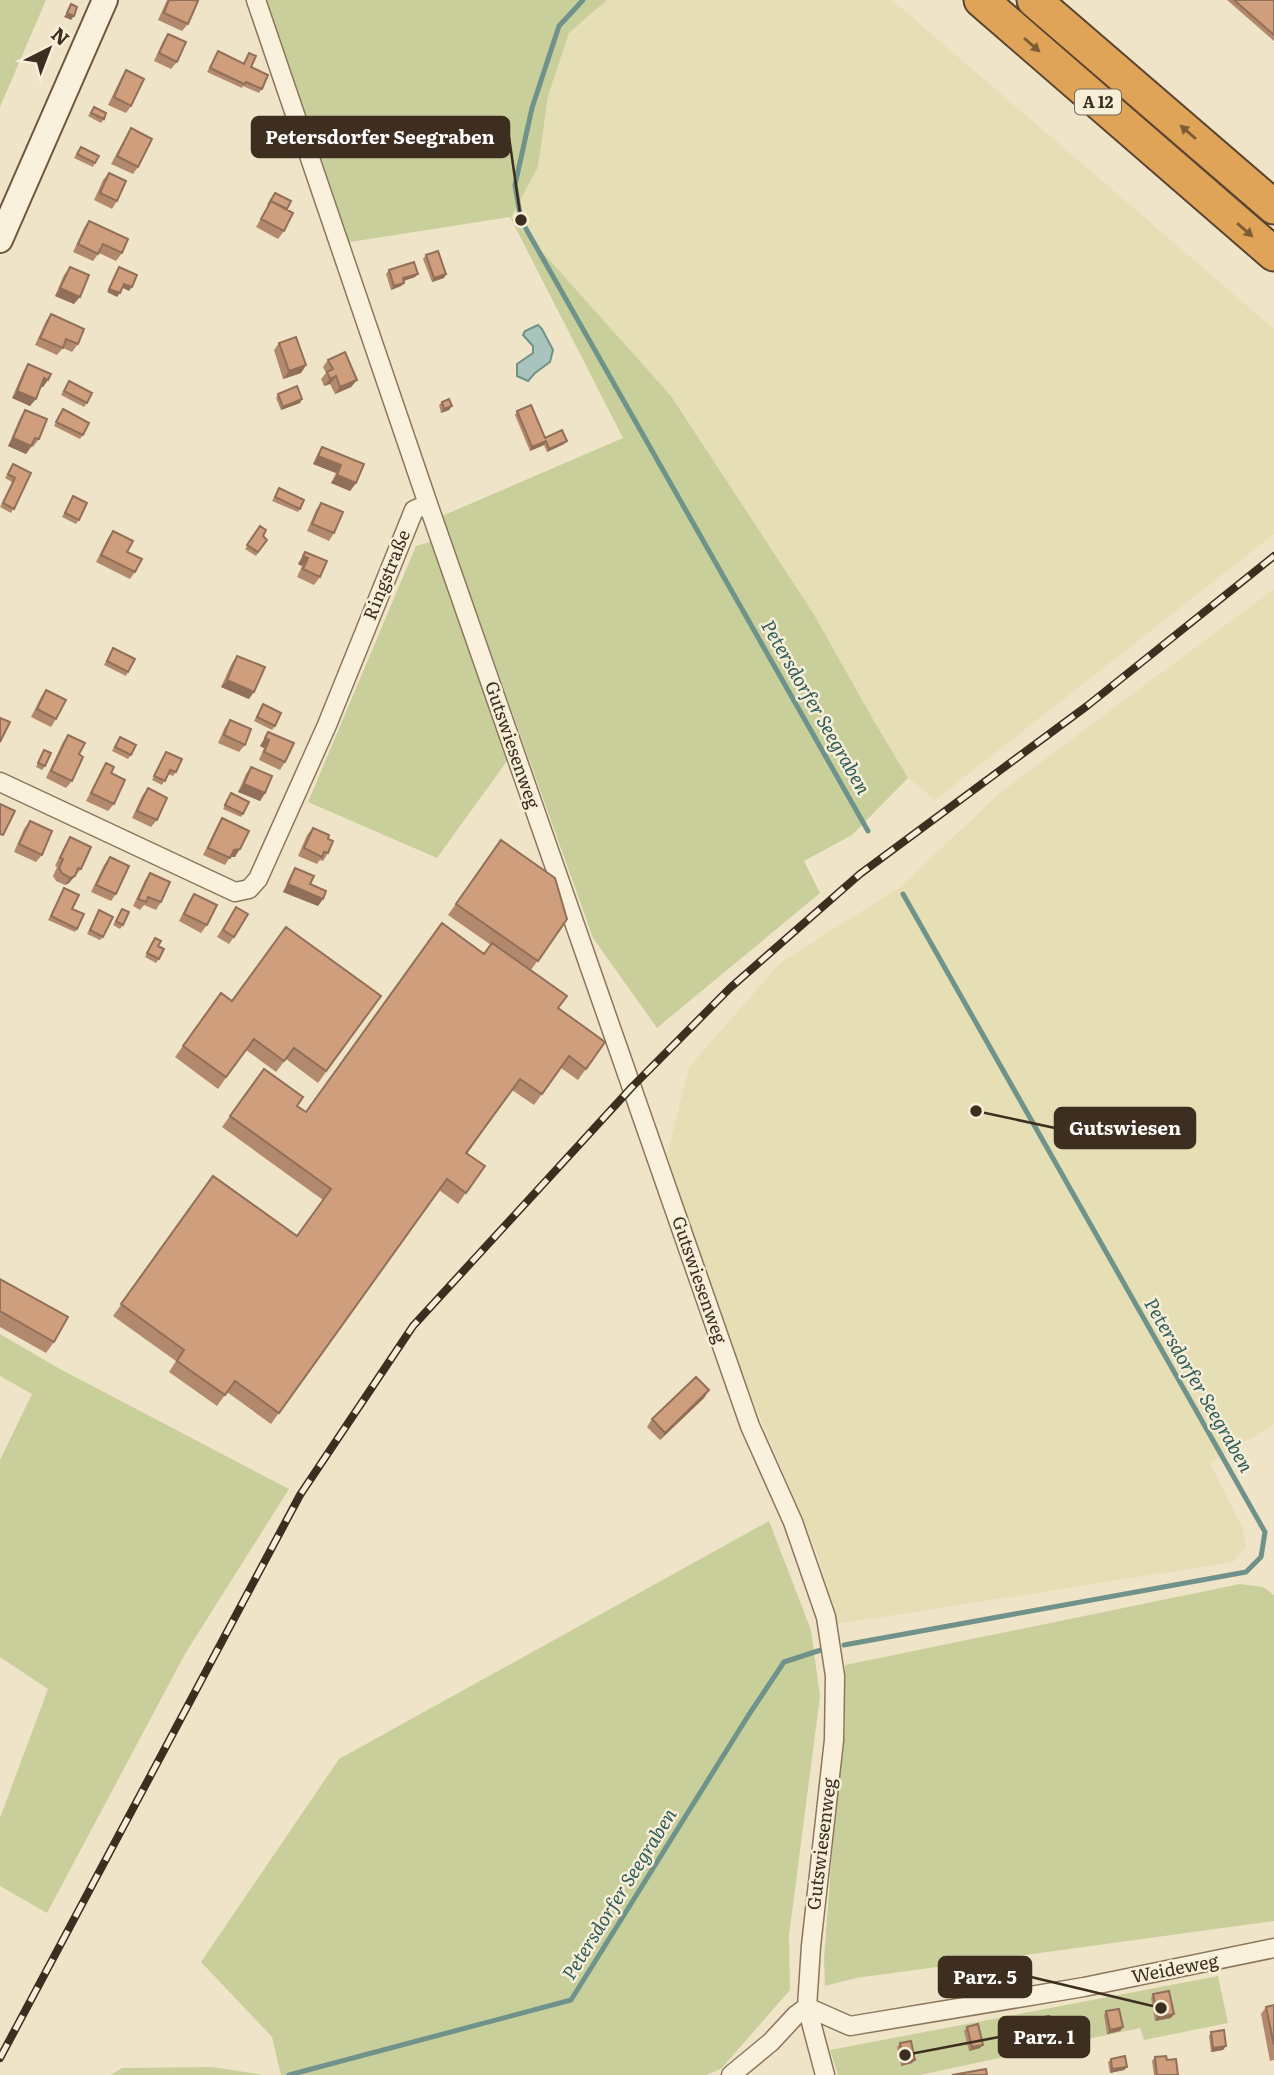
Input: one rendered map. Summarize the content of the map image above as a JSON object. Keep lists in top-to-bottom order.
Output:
{
  "streets": {
    "highway": ["A 12"],
    "street": ["Ringstraße", "Gutswiesenweg", "Weideweg"]
  },
  "crossings": [
    ["Ringstraße", "Gutswiesenweg"],
    ["Gutswiesenweg", "Weideweg"]
  ],
  "water": ["Petersdorfer Seegraben"],
  "places": [
    "Petersdorfer Seegraben",
    "Gutswiesen",
    "Parz. 5",
    "Parz. 1"
  ],
  "north": "top right"
}
